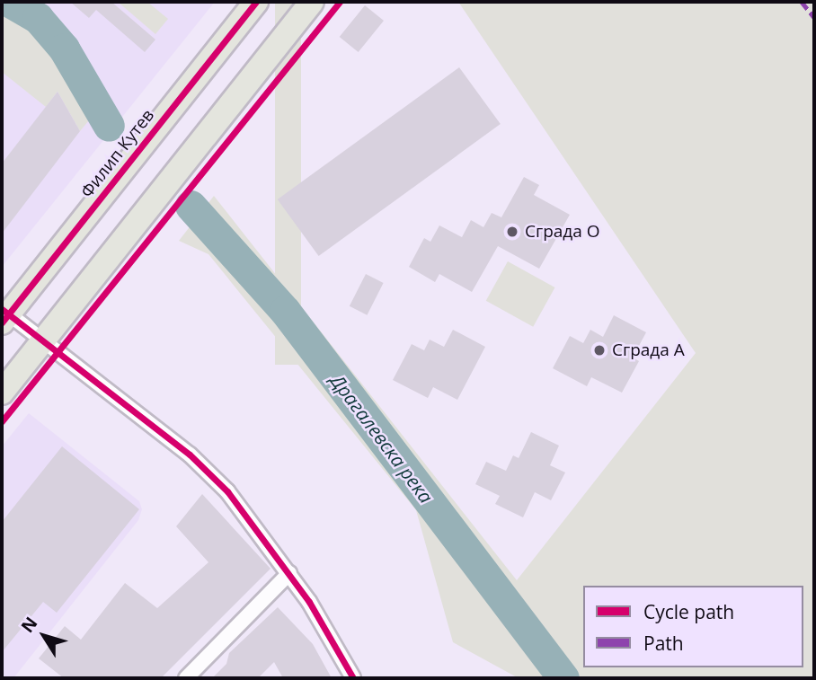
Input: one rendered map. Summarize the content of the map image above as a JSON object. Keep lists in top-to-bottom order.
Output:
{
  "streets": {
    "main road": ["Филип Кутев"]
  },
  "water": ["Драгалевска река"],
  "places": ["Сграда О", "Сграда А"],
  "legend": ["Cycle path", "Path"],
  "north": "top left"
}
